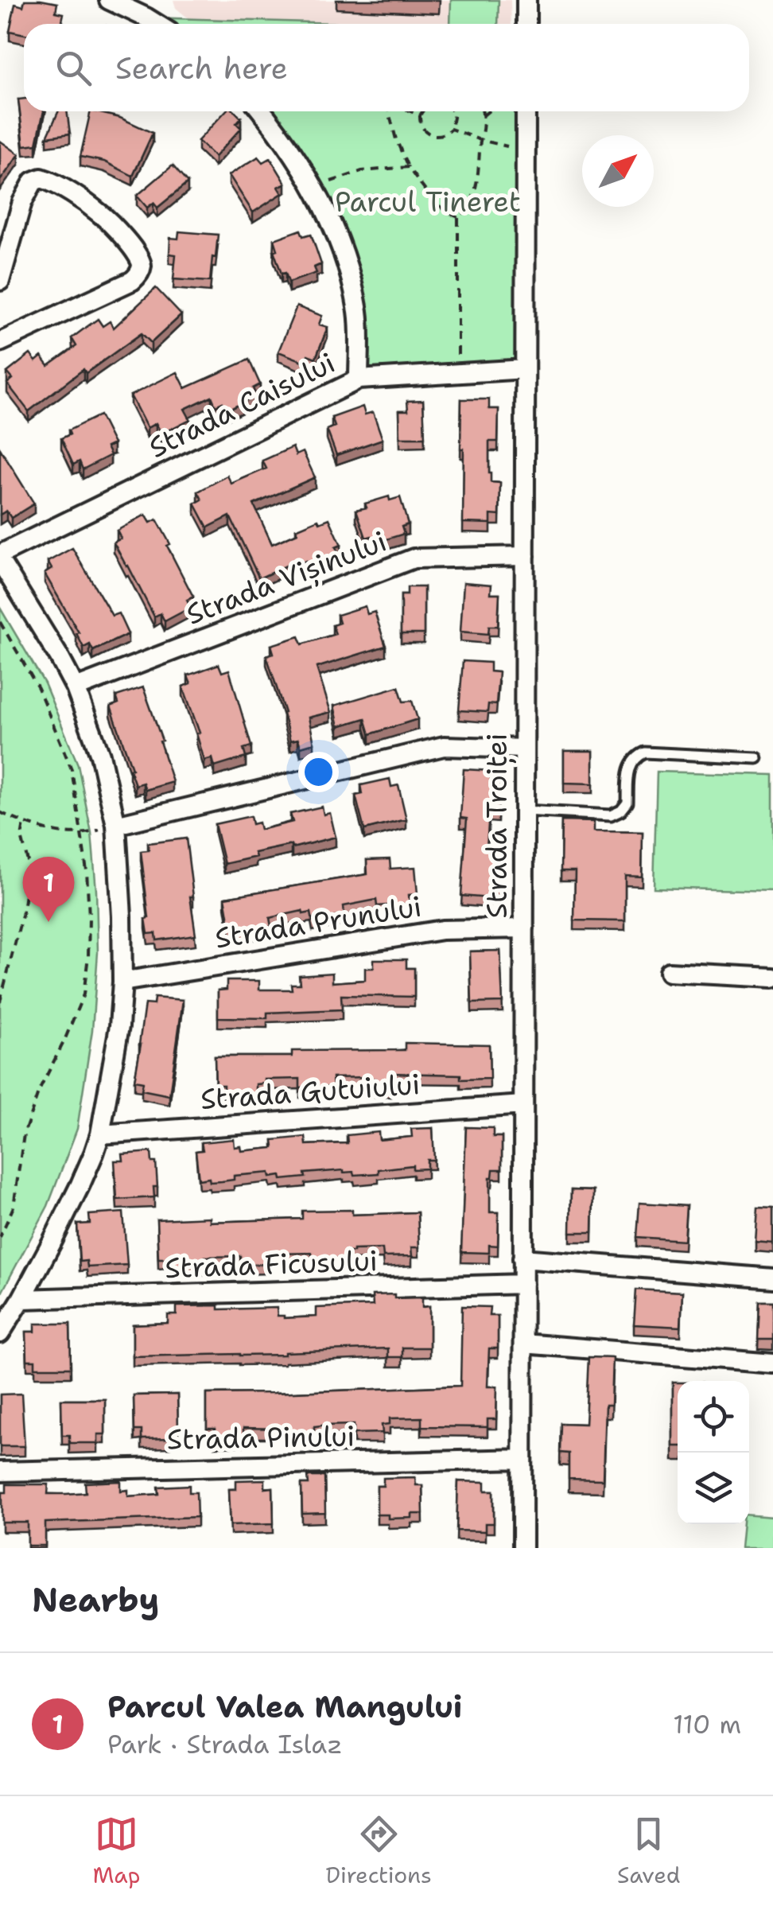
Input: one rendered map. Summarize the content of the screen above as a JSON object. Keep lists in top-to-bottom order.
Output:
{
  "streets": {
    "street": [
      "Strada Caisului",
      "Strada Vișinului",
      "Strada Troiței",
      "Strada Prunului",
      "Strada Gutuiului",
      "Strada Ficusului",
      "Strada Pinului"
    ]
  },
  "crossings": [
    ["Strada Caisului", "Strada Troiței"],
    ["Strada Vișinului", "Strada Troiței"],
    ["Strada Troiței", "Strada Prunului"],
    ["Strada Troiței", "Strada Gutuiului"],
    ["Strada Troiței", "Strada Ficusului"],
    ["Strada Troiței", "Strada Pinului"]
  ],
  "parks": ["Parcul Tineret"],
  "north": "top right",
  "page": {
    "search": "Search here",
    "pins": "1",
    "heading": "Nearby",
    "list": [
      {
        "mark": "1",
        "name": "Parcul Valea Mangului",
        "note": "Park · Strada Islaz",
        "value": "110 m"
      }
    ],
    "nav": ["Map", "Directions", "Saved"]
  }
}
